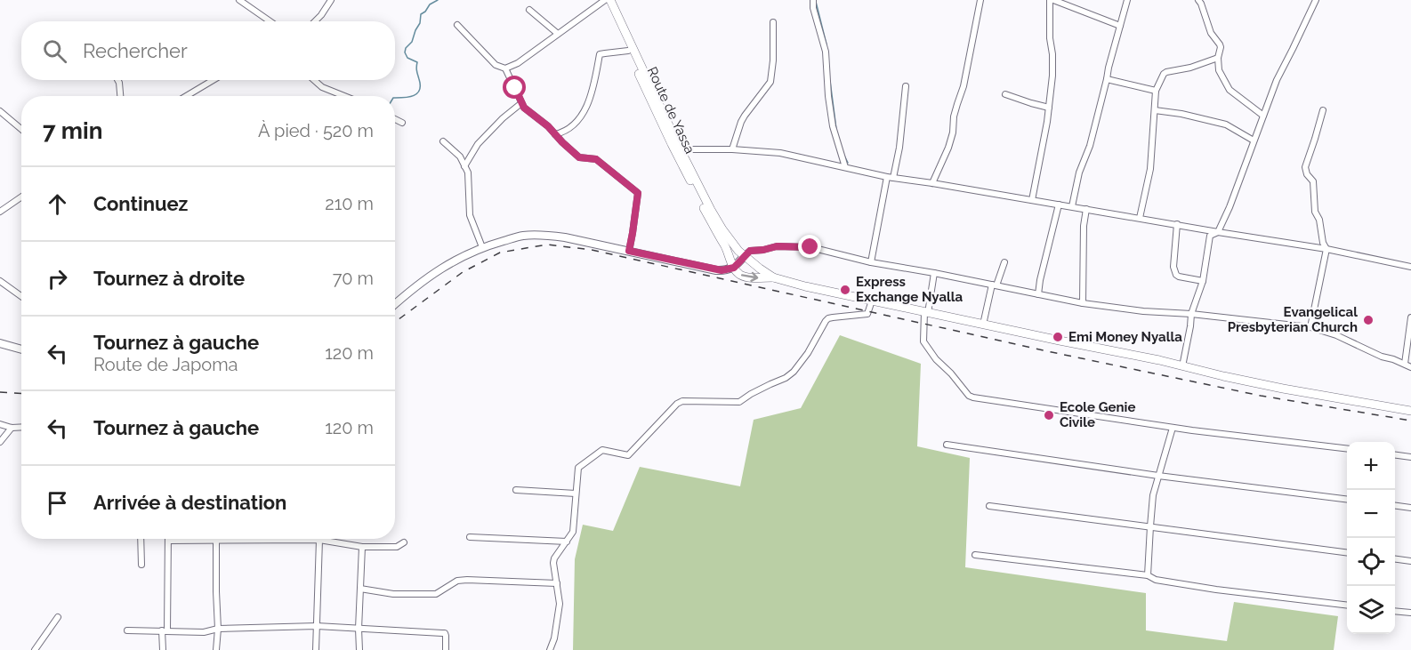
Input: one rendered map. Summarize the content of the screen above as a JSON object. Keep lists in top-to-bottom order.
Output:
{
  "streets": {
    "main road": ["Route de Yassa"]
  },
  "places": [
    "Express Exchange Nyalla",
    "Evangelical Presbyterian Church",
    "Emi Money Nyalla",
    "Ecole Genie Civile"
  ],
  "page": {
    "search": "Rechercher",
    "heading": ["7 min", "À pied · 520 m"],
    "list": [
      ["Continuez", "210 m"],
      ["Tournez à droite", "70 m"],
      ["Tournez à gauche", "Route de Japoma", "120 m"],
      ["Tournez à gauche", "120 m"],
      "Arrivée à destination"
    ],
    "map_buttons": ["+", "−"]
  }
}
